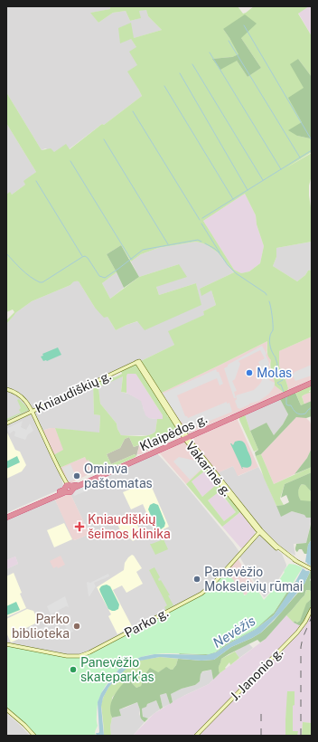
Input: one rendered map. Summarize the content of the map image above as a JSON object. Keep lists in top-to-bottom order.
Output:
{
  "streets": {
    "highway": ["Klaipėdos g."],
    "main road": [
      "Kniaudiškių g.",
      "Vakarinė g.",
      "Parko g.",
      "J. Janonio g."
    ]
  },
  "crossings": [
    ["Kniaudiškių g.", "Vakarinė g."],
    ["Klaipėdos g.", "Vakarinė g."],
    ["Vakarinė g.", "Parko g."]
  ],
  "water": ["Nevėžis"],
  "places": {
    "other": [
      "Molas",
      "Ominva paštomatas",
      "Panevėžio Moksleivių rūmai",
      "Parko biblioteka",
      "Panevėžio skatepark'as"
    ],
    "health": ["Kniaudiškių šeimos klinika"]
  }
}
